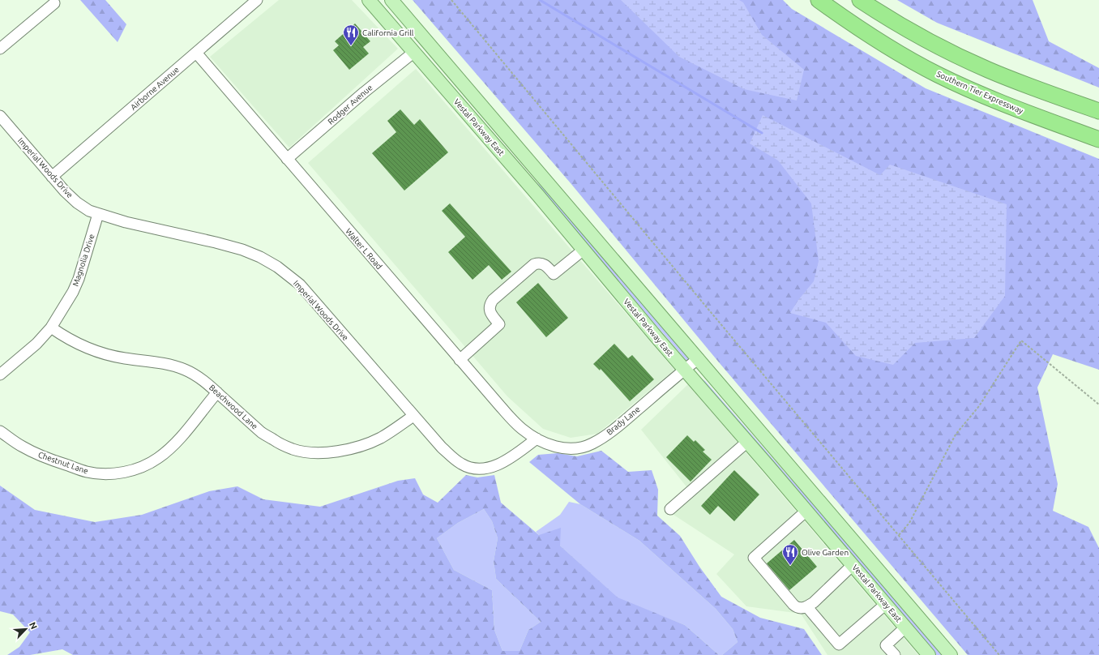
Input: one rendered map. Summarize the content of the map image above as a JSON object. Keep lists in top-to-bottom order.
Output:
{
  "streets": {
    "highway": ["Southern Tier Expressway"],
    "main road": ["Vestal Parkway East"],
    "street": [
      "Airborne Avenue",
      "Rodger Avenue",
      "Imperial Woods Drive",
      "Walter L Road",
      "Magnolia Drive",
      "Beachwood Lane",
      "Brady Lane",
      "Chestnut Lane"
    ]
  },
  "crossings": [
    ["Airborne Avenue", "Imperial Woods Drive"],
    ["Airborne Avenue", "Walter L Road"],
    ["Rodger Avenue", "Vestal Parkway East"],
    ["Rodger Avenue", "Walter L Road"],
    ["Vestal Parkway East", "Brady Lane"],
    ["Imperial Woods Drive", "Walter L Road"],
    ["Imperial Woods Drive", "Magnolia Drive"],
    ["Imperial Woods Drive", "Beachwood Lane"],
    ["Imperial Woods Drive", "Brady Lane"],
    ["Walter L Road", "Brady Lane"],
    ["Magnolia Drive", "Beachwood Lane"],
    ["Beachwood Lane", "Chestnut Lane"]
  ],
  "places": {
    "restaurant": ["California Grill", "Olive Garden"]
  },
  "north": "top right"
}
